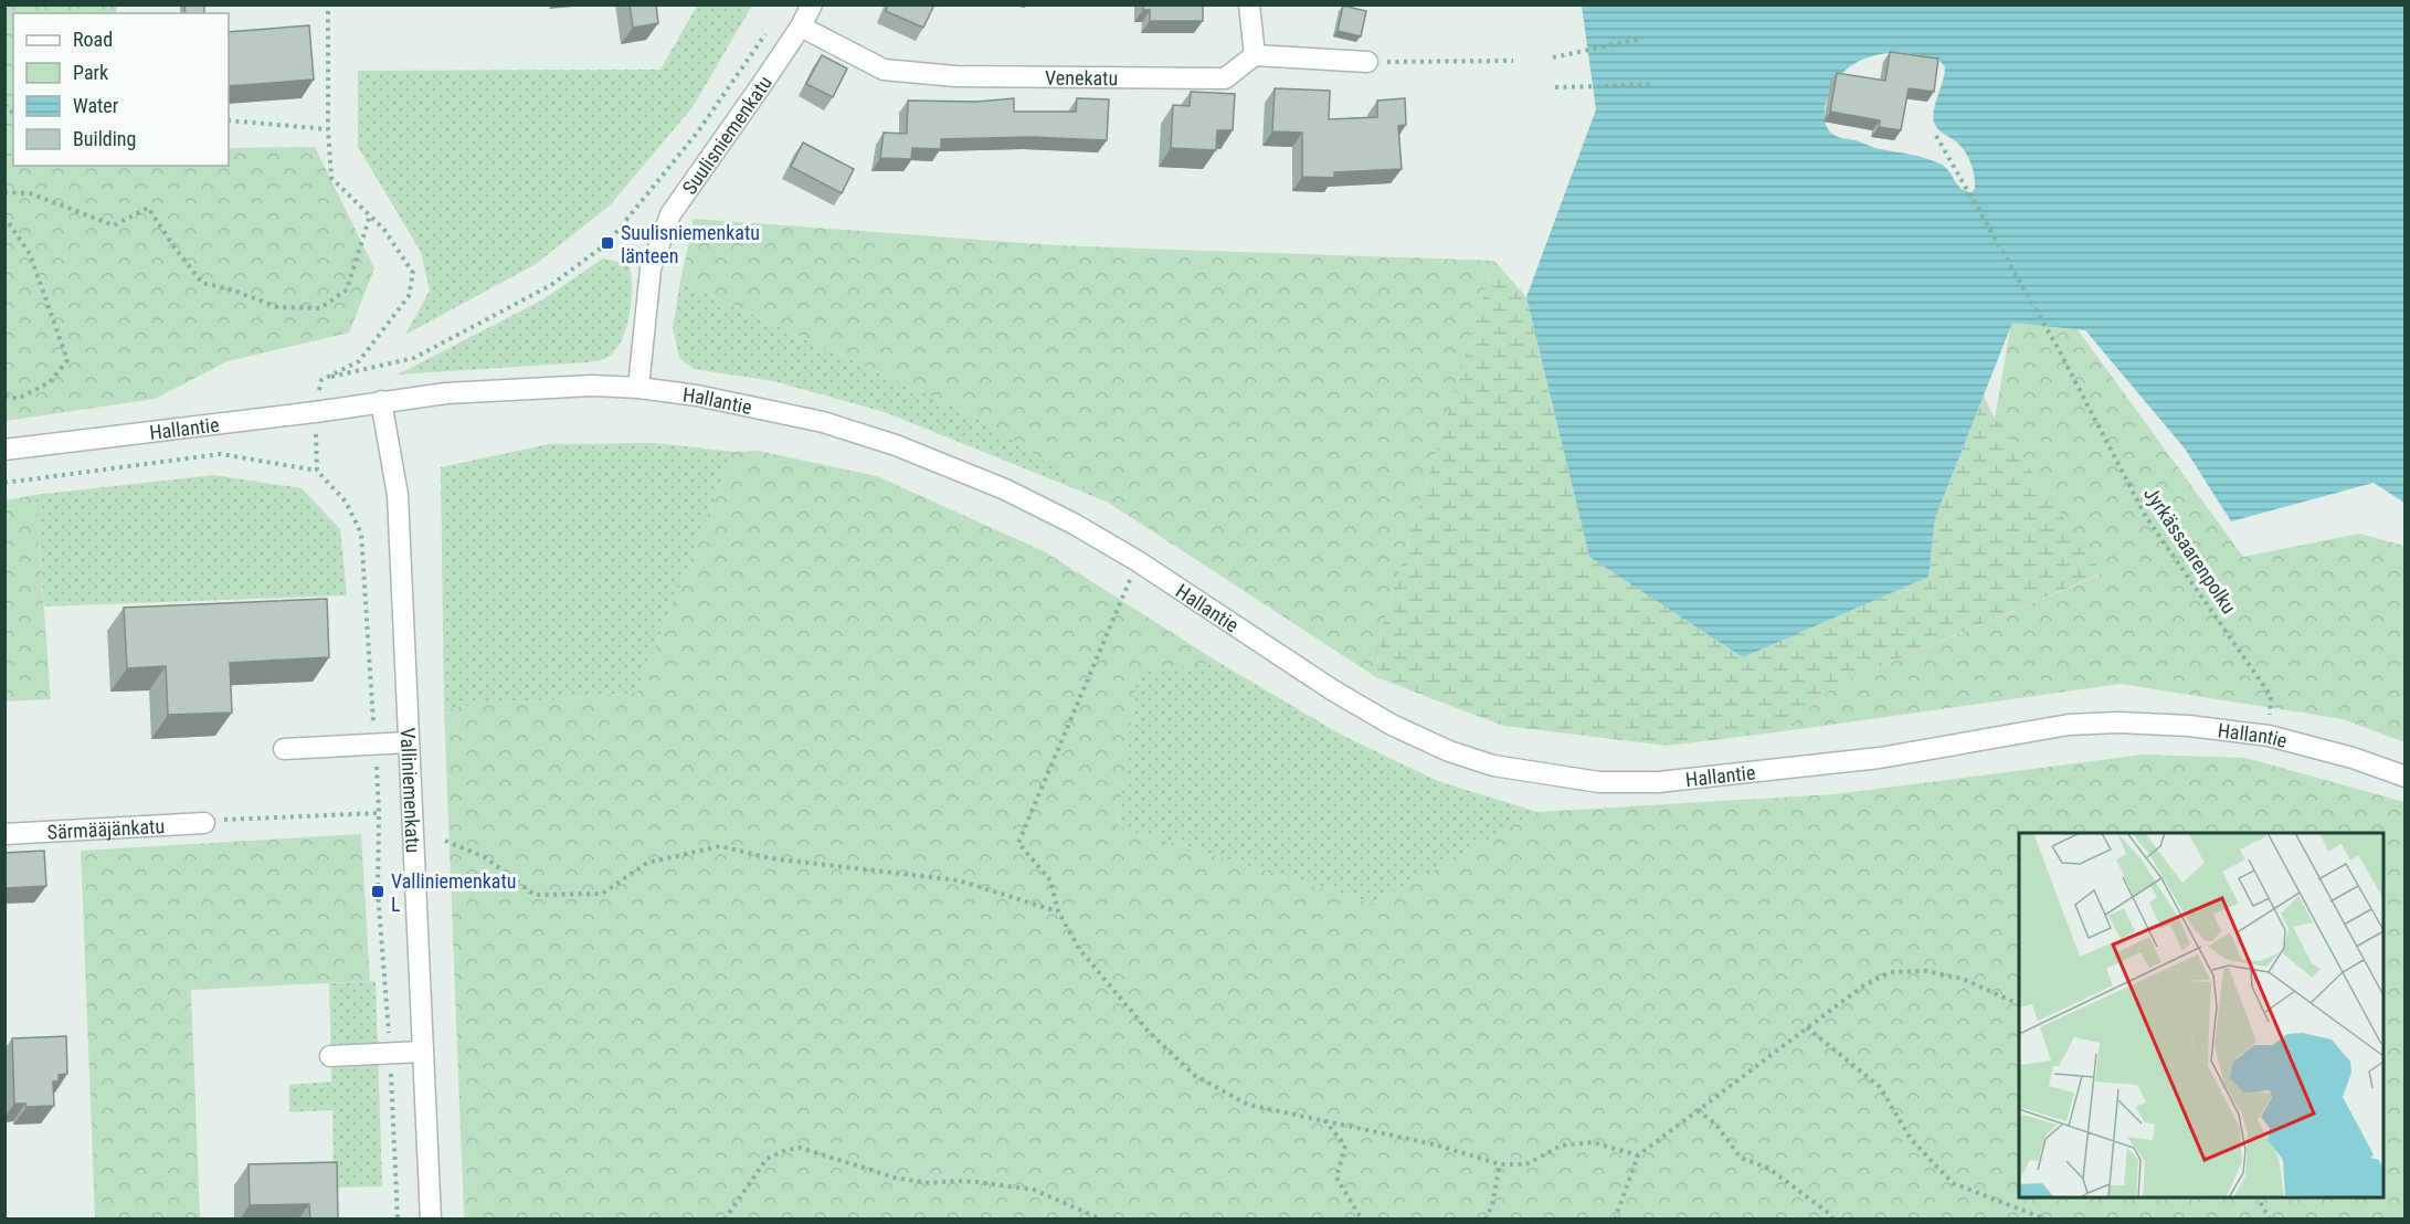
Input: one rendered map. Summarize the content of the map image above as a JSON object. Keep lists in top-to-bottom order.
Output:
{
  "streets": {
    "street": [
      "Venekatu",
      "Suulisniemenkatu",
      "Hallantie",
      "Valliniemenkatu",
      "Särmääjänkatu"
    ],
    "path": ["Jyrkässaarenpolku"]
  },
  "crossings": [
    ["Venekatu", "Suulisniemenkatu"],
    ["Suulisniemenkatu", "Hallantie"],
    ["Hallantie", "Jyrkässaarenpolku"],
    ["Hallantie", "Valliniemenkatu"]
  ],
  "places": {
    "transit": ["Suulisniemenkatu länteen", "Valliniemenkatu L"]
  },
  "legend": [
    "Road",
    "Park",
    "Water",
    "Building"
  ]
}
